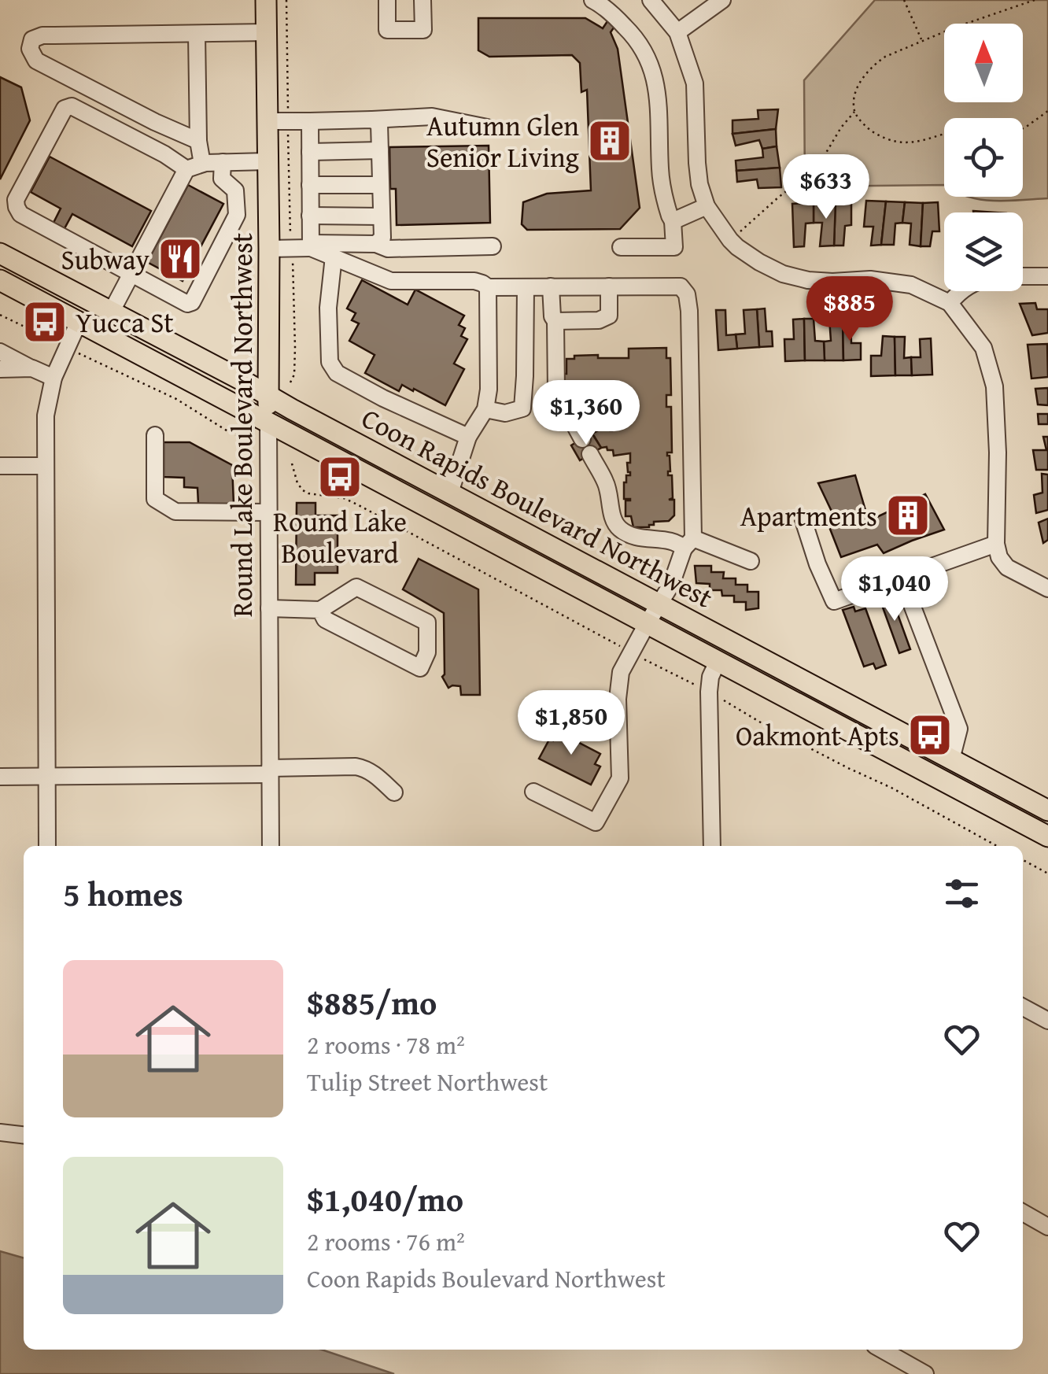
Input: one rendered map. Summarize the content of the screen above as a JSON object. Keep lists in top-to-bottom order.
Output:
{
  "streets": {
    "main road": ["Round Lake Boulevard Northwest", "Coon Rapids Boulevard Northwest"]
  },
  "crossings": [
    ["Round Lake Boulevard Northwest", "Coon Rapids Boulevard Northwest"]
  ],
  "places": {
    "building": ["Autumn Glen Senior Living", "Apartments"],
    "restaurant": ["Subway"],
    "bus stop": ["Yucca St", "Round Lake Boulevard", "Oakmont Apts"]
  },
  "north": "top",
  "page": {
    "price": [
      "$633",
      "$885",
      "$1,360",
      "$1,040",
      "$1,850"
    ],
    "heading": "5 homes",
    "list": [
      {
        "name": "$885/mo",
        "note": "2 rooms · 78 m² · Tulip Street Northwest"
      },
      {
        "name": "$1,040/mo",
        "note": "2 rooms · 76 m² · Coon Rapids Boulevard Northwest"
      }
    ]
  }
}
